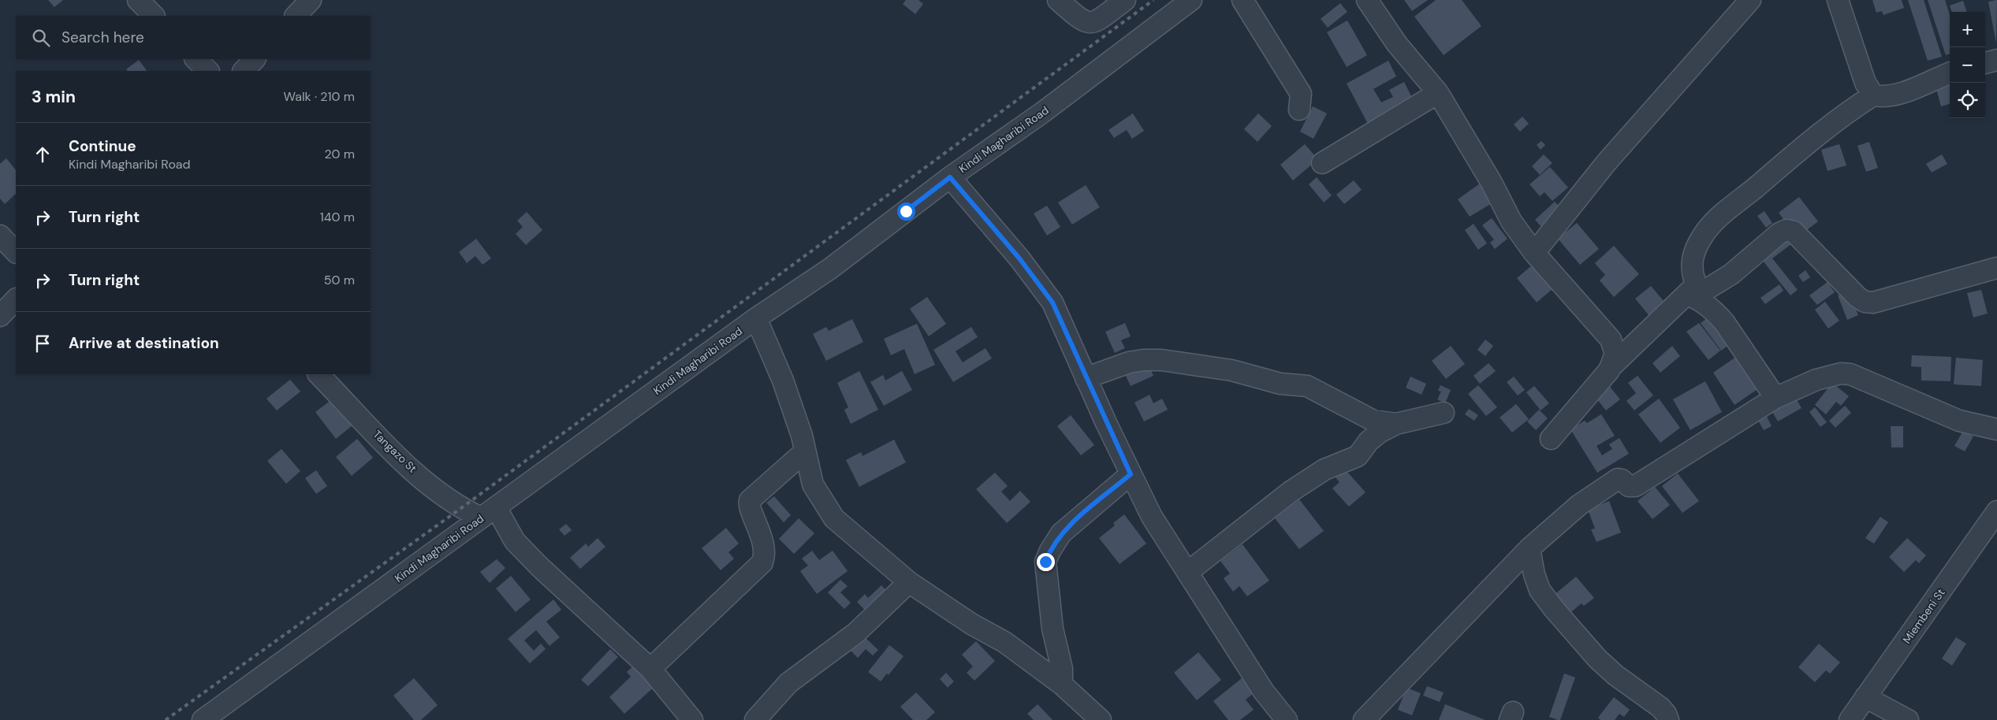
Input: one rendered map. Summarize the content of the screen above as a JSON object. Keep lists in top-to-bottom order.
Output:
{
  "streets": {
    "street": ["Kindi Magharibi Road", "Tangazo St", "Miembeni St"]
  },
  "crossings": [
    ["Kindi Magharibi Road", "Tangazo St"]
  ],
  "page": {
    "map_buttons": ["+", "−"],
    "search": "Search here",
    "heading": ["3 min", "Walk · 210 m"],
    "list": [
      ["Continue", "Kindi Magharibi Road", "20 m"],
      ["Turn right", "140 m"],
      ["Turn right", "50 m"],
      "Arrive at destination"
    ]
  }
}
